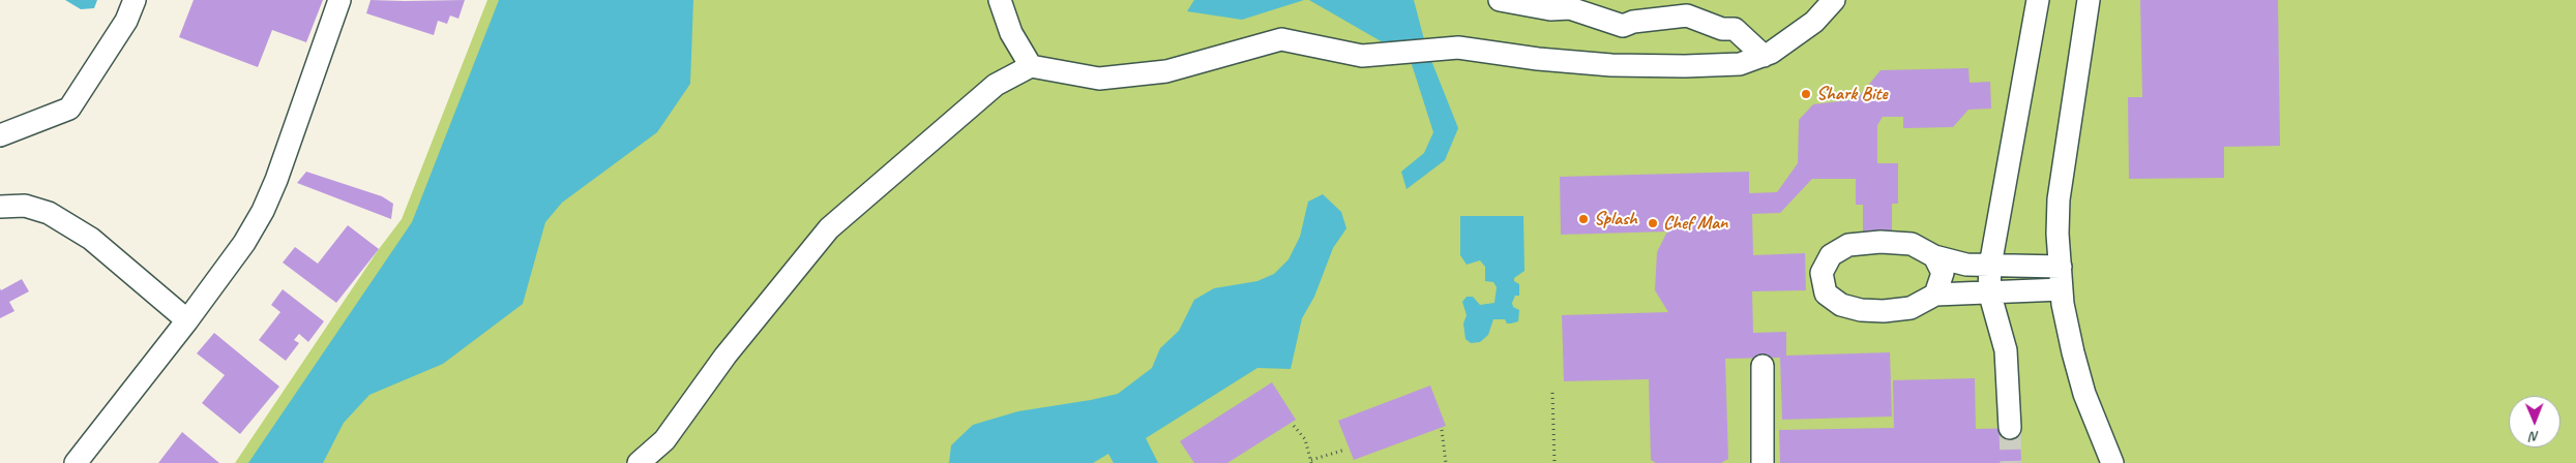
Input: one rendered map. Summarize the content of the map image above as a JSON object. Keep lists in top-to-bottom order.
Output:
{
  "places": ["Shark Bite", "Splash", "Chef Man"],
  "north": "bottom"
}
